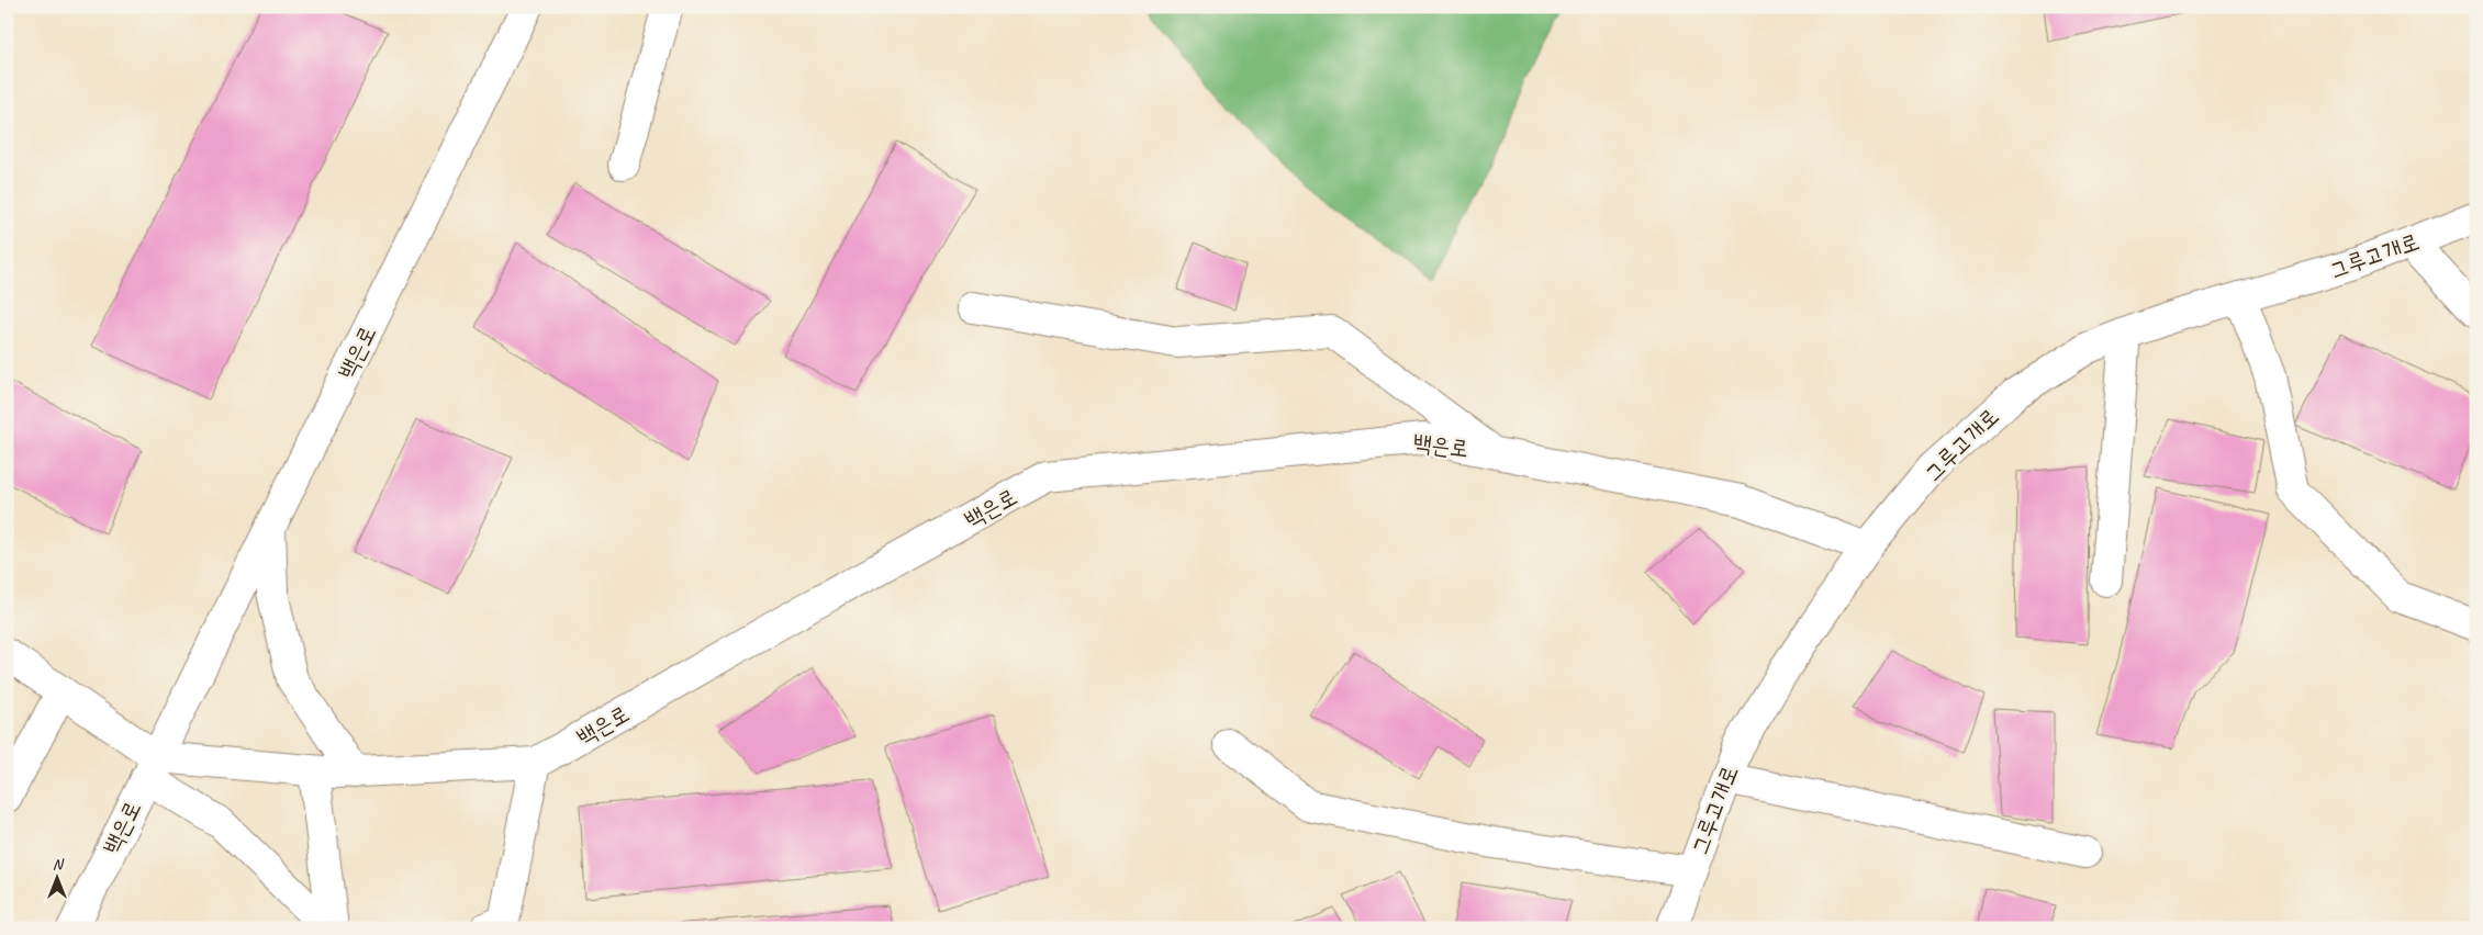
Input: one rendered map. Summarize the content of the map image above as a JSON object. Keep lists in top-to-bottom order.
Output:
{
  "streets": {
    "street": ["그루고개로", "백은로"]
  },
  "crossings": [
    ["그루고개로", "백은로"]
  ],
  "north": "top"
}
